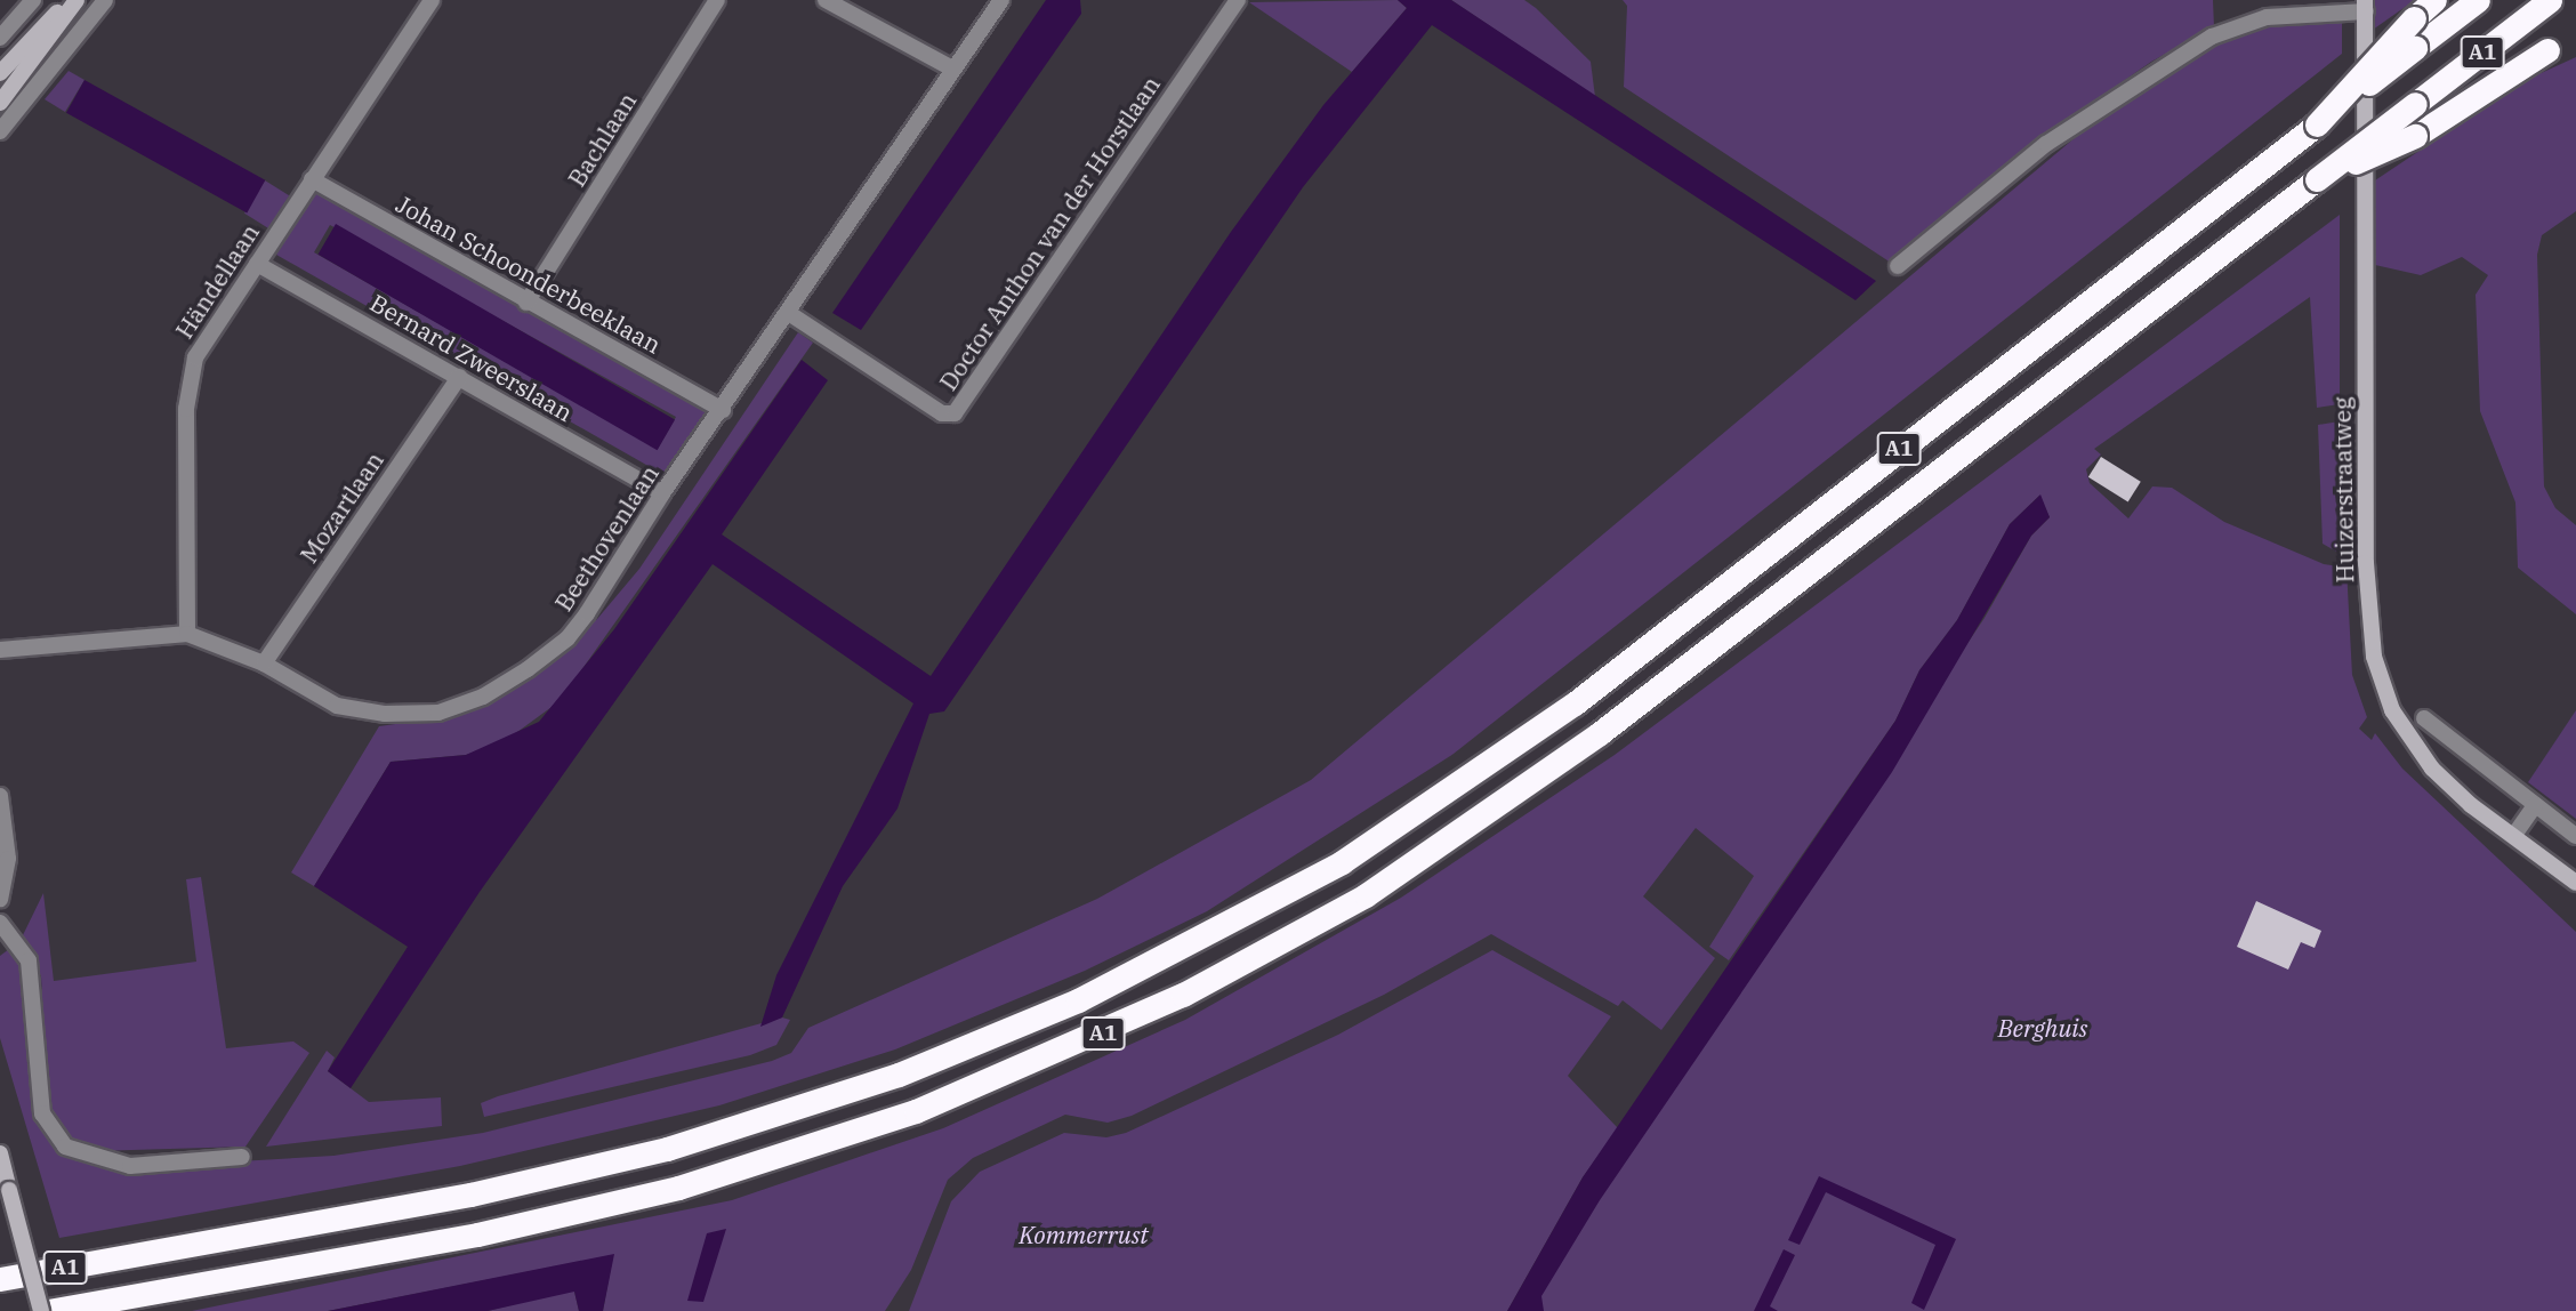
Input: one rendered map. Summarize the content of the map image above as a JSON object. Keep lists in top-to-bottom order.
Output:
{
  "streets": {
    "highway": ["A1"],
    "street": [
      "Bachlaan",
      "Doctor Anthon van der Horstlaan",
      "Johan Schoonderbeeklaan",
      "Händellaan",
      "Bernard Zweerslaan",
      "Huizerstraatweg",
      "Mozartlaan",
      "Beethovenlaan"
    ]
  },
  "crossings": [
    ["Bachlaan", "Johan Schoonderbeeklaan"],
    ["Doctor Anthon van der Horstlaan", "Beethovenlaan"],
    ["Johan Schoonderbeeklaan", "Händellaan"],
    ["Johan Schoonderbeeklaan", "Beethovenlaan"],
    ["Händellaan", "Bernard Zweerslaan"],
    ["Händellaan", "Beethovenlaan"],
    ["Bernard Zweerslaan", "Mozartlaan"],
    ["Bernard Zweerslaan", "Beethovenlaan"],
    ["Mozartlaan", "Beethovenlaan"]
  ],
  "parks": ["Berghuis", "Kommerrust"]
}
